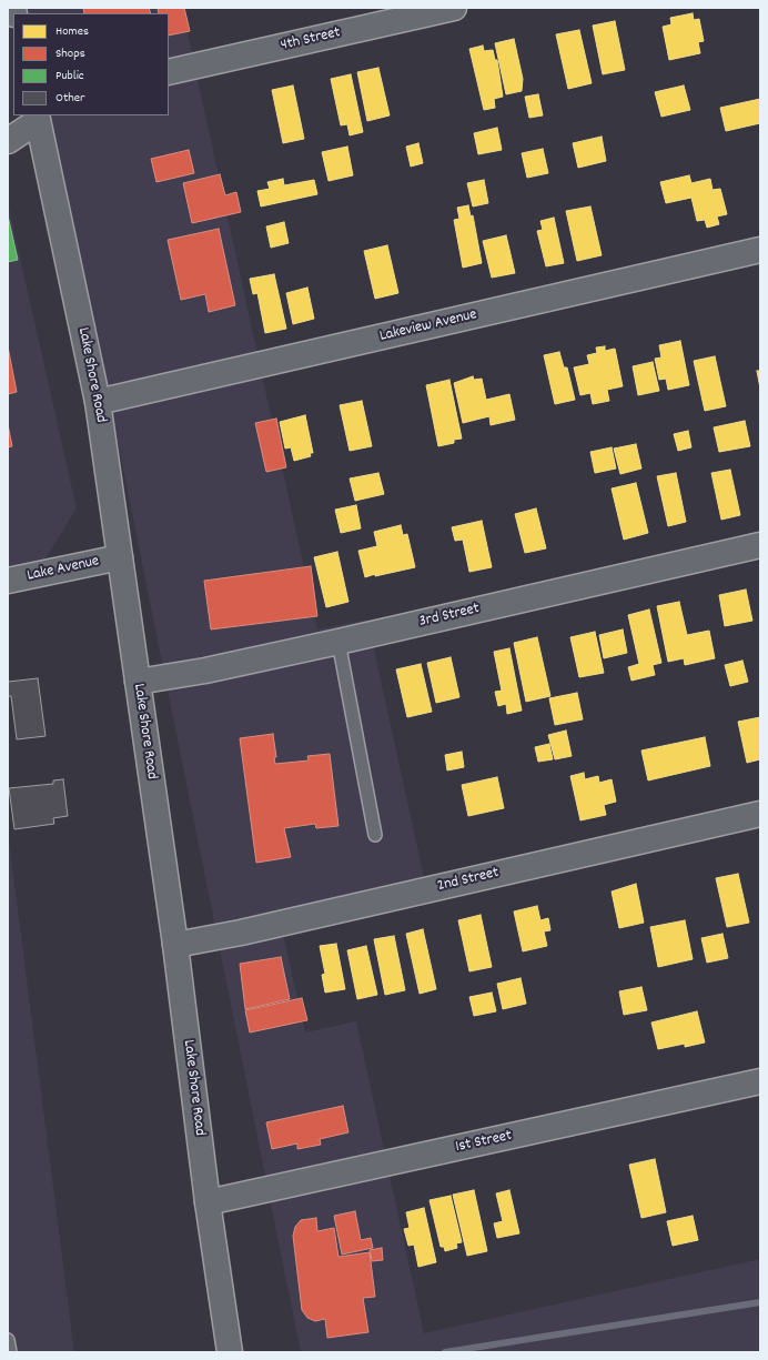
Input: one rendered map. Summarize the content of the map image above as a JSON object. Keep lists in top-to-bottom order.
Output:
{
  "streets": {
    "main road": [
      "4th Street",
      "Lakeview Avenue",
      "Lake Shore Road",
      "Lake Avenue",
      "3rd Street",
      "2nd Street",
      "1st Street"
    ]
  },
  "crossings": [
    ["Lakeview Avenue", "Lake Shore Road"],
    ["Lake Shore Road", "Lake Avenue"],
    ["Lake Shore Road", "3rd Street"],
    ["Lake Shore Road", "2nd Street"],
    ["Lake Shore Road", "1st Street"]
  ],
  "legend": [
    "Homes",
    "Shops",
    "Public",
    "Other"
  ]
}
